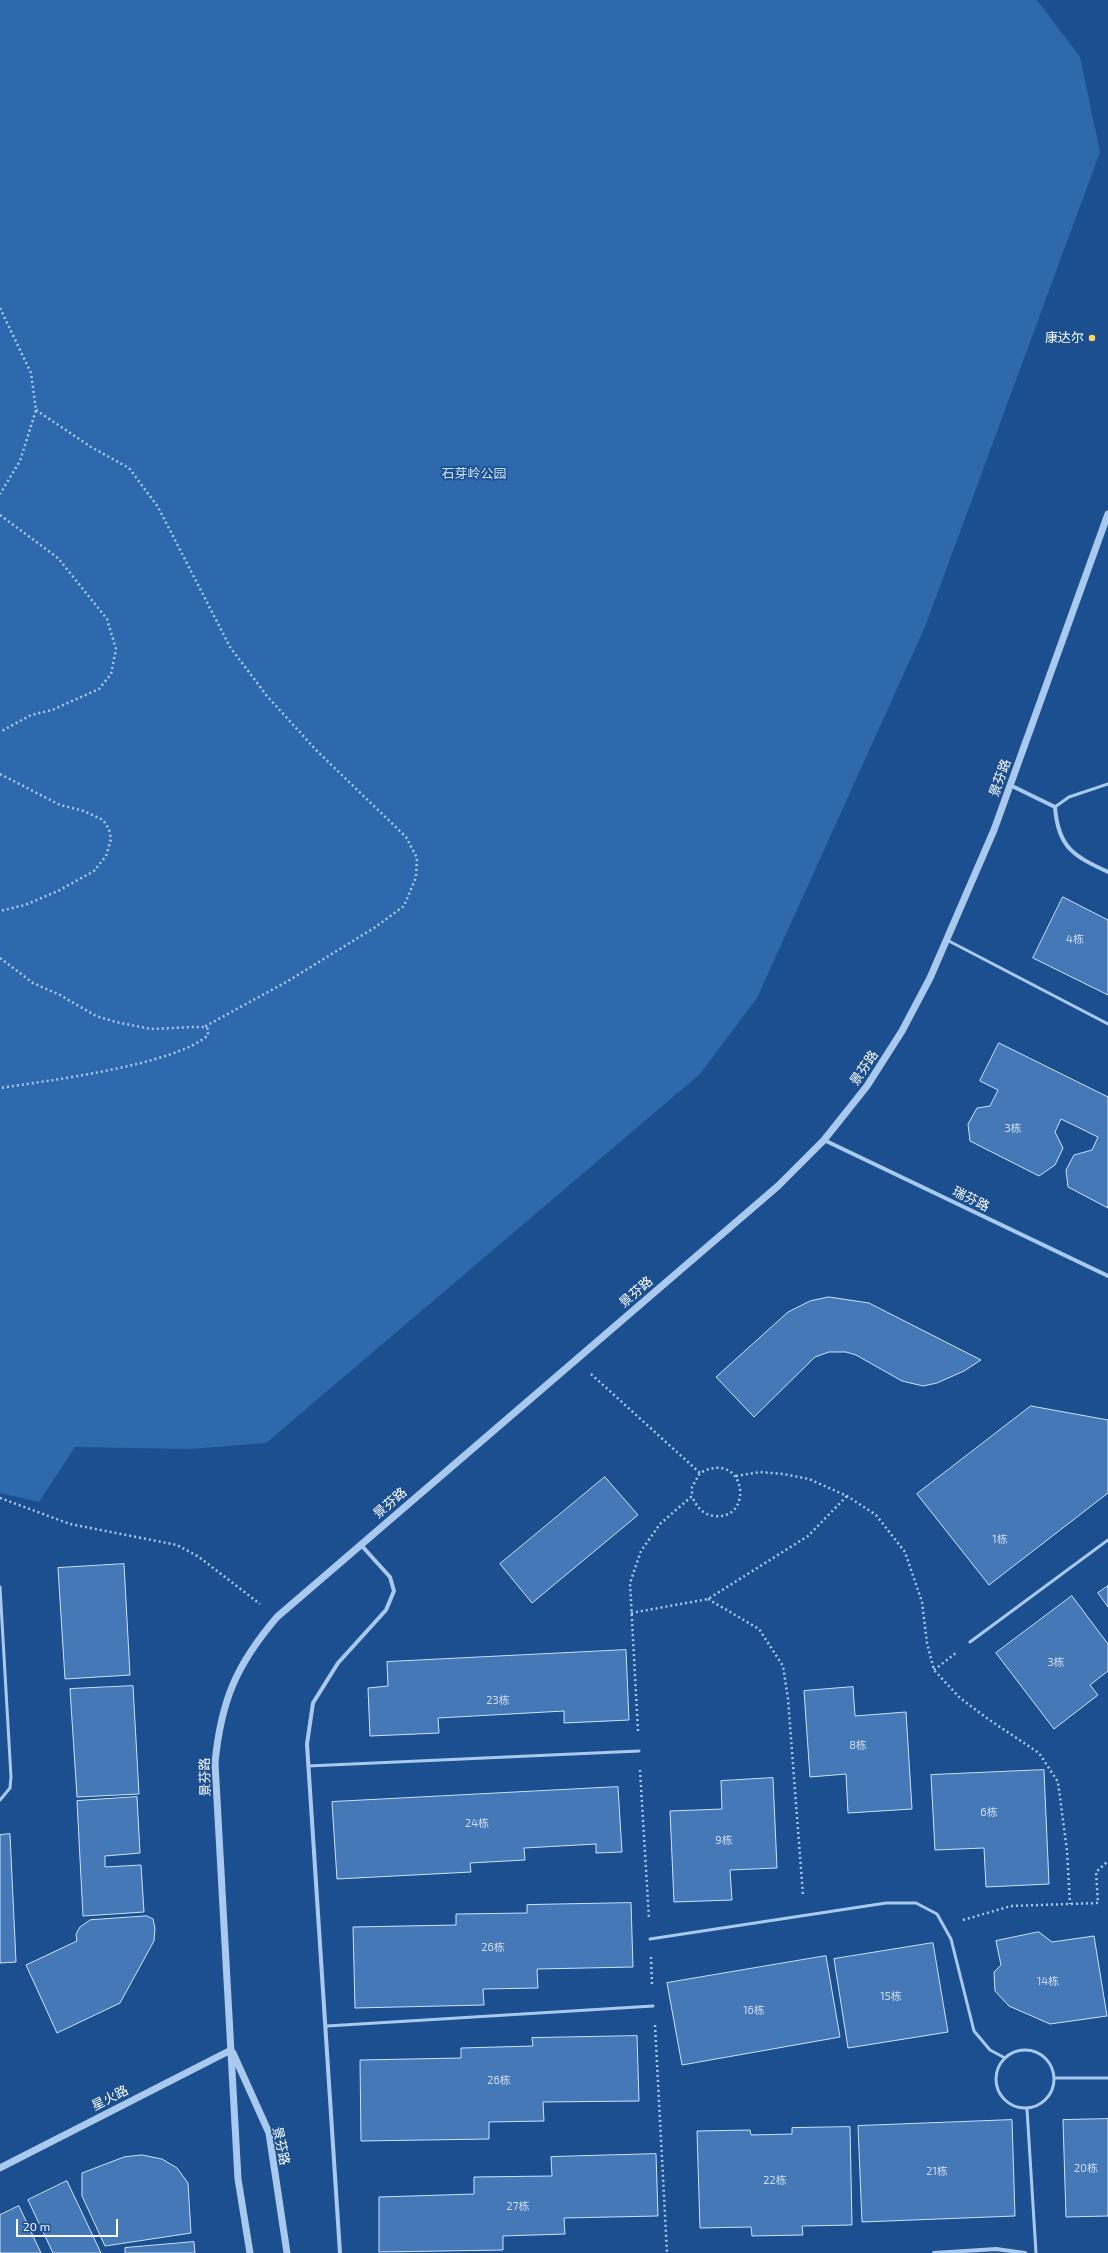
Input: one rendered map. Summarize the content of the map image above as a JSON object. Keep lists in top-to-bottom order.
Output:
{
  "streets": {
    "street": ["景芬路", "瑞芬路", "星火路"]
  },
  "crossings": [
    ["景芬路", "瑞芬路"],
    ["景芬路", "星火路"]
  ],
  "parks": ["石芽岭公园"],
  "places": ["康达尔"],
  "house_numbers": [
    "4栋",
    "3栋",
    "1栋",
    "3栋",
    "23栋",
    "8栋",
    "6栋",
    "24栋",
    "9栋",
    "26栋",
    "14栋",
    "15栋",
    "16栋",
    "26栋",
    "20栋",
    "21栋",
    "22栋",
    "27栋"
  ],
  "scale_bar": "20 m"
}
